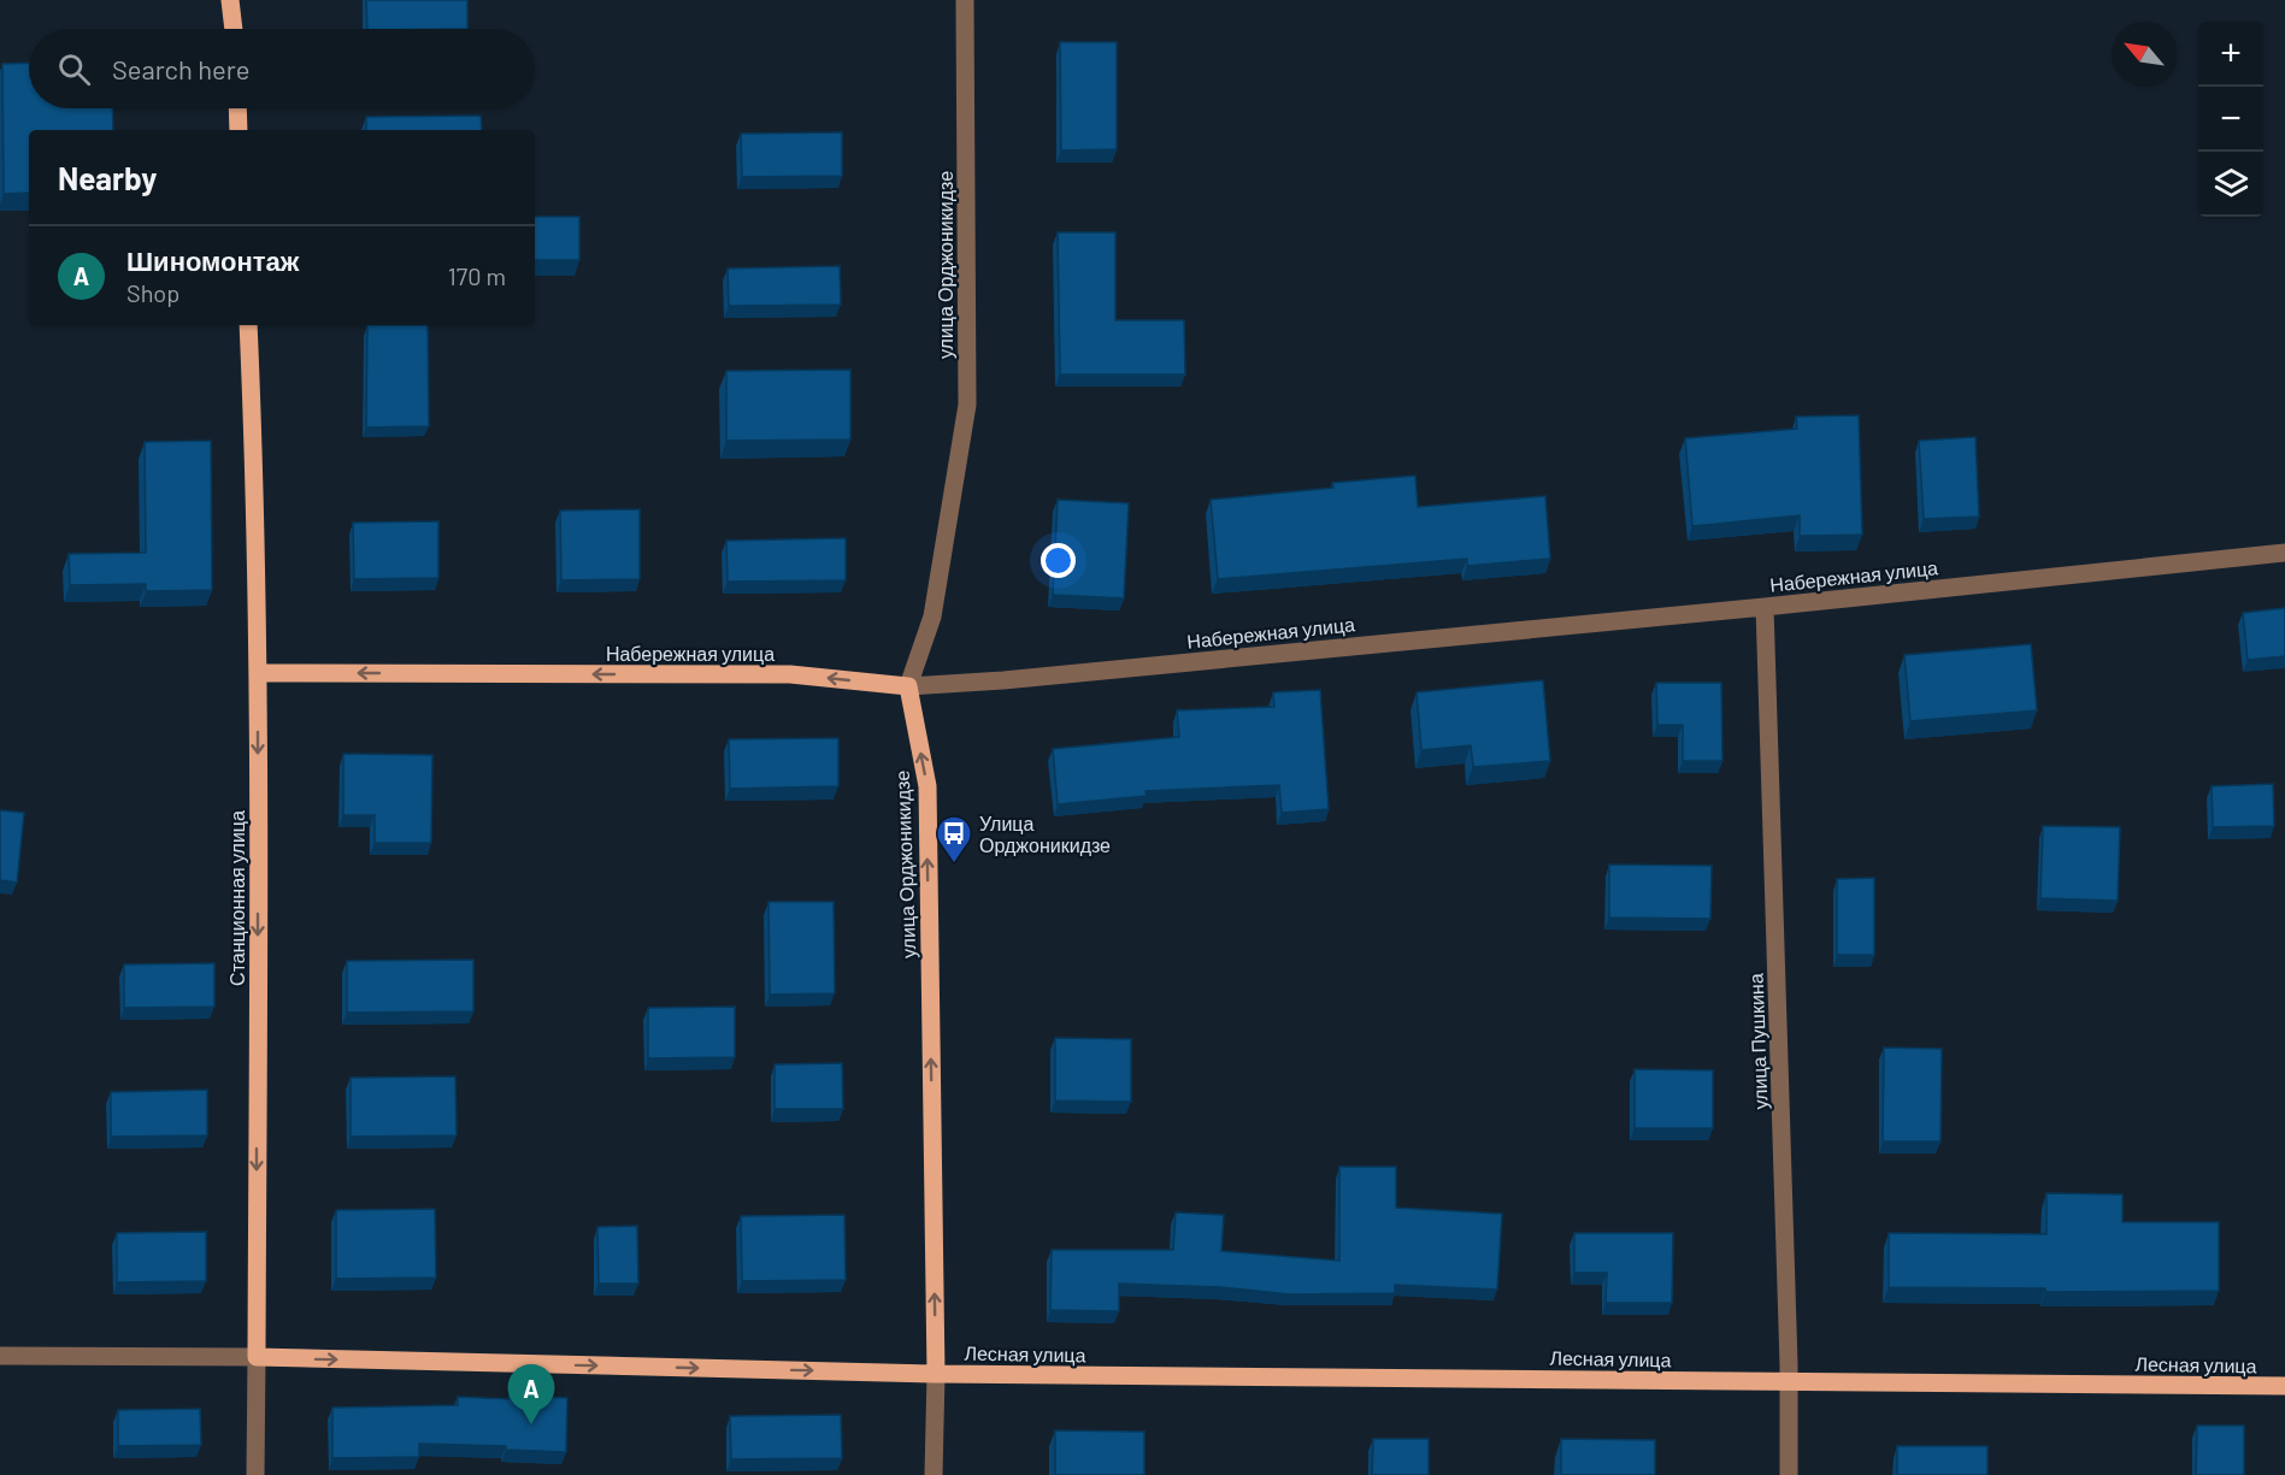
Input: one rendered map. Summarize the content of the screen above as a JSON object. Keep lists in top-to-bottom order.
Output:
{
  "streets": {
    "main road": [
      "улица Орджоникидзе",
      "Набережная улица",
      "Станционная улица",
      "Лесная улица"
    ],
    "street": ["улица Пушкина"]
  },
  "crossings": [
    ["улица Орджоникидзе", "Набережная улица"],
    ["улица Орджоникидзе", "Лесная улица"],
    ["Набережная улица", "Станционная улица"],
    ["Набережная улица", "улица Пушкина"],
    ["Станционная улица", "Лесная улица"],
    ["улица Пушкина", "Лесная улица"]
  ],
  "one_way": ["улица Орджоникидзе", "Станционная улица"],
  "places": {
    "bus stop": ["Улица Орджоникидзе"]
  },
  "north": "top left",
  "page": {
    "map_buttons": ["+", "−"],
    "search": "Search here",
    "heading": "Nearby",
    "list": [
      {
        "mark": "A",
        "name": "Шиномонтаж",
        "note": "Shop",
        "value": "170 m"
      }
    ],
    "pins": "A"
  }
}
